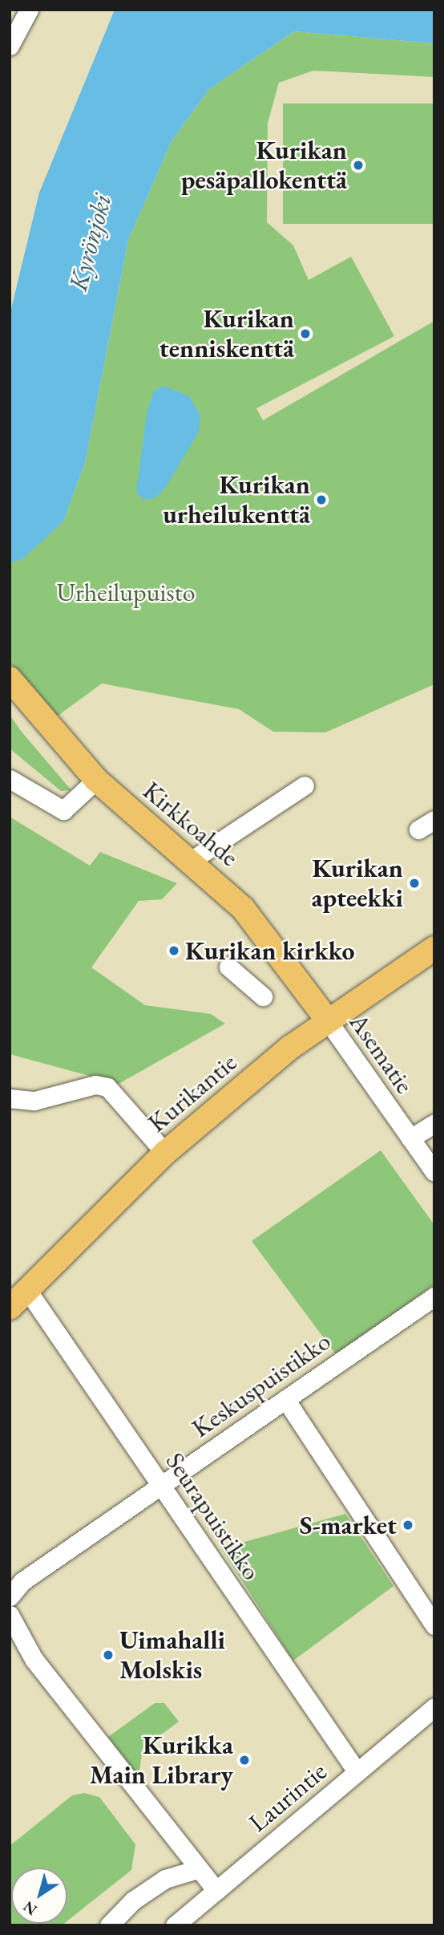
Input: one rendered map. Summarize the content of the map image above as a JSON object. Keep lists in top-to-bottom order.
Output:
{
  "streets": {
    "main road": ["Kirkkoahde", "Kurikantie"],
    "street": [
      "Asematie",
      "Keskuspuistikko",
      "Seurapuistikko",
      "Laurintie"
    ]
  },
  "crossings": [
    ["Kirkkoahde", "Asematie"],
    ["Kirkkoahde", "Kurikantie"],
    ["Asematie", "Kurikantie"],
    ["Kurikantie", "Seurapuistikko"],
    ["Keskuspuistikko", "Seurapuistikko"],
    ["Seurapuistikko", "Laurintie"]
  ],
  "water": ["Kyrönjoki"],
  "parks": ["Urheilupuisto"],
  "places": [
    "Kurikan pesäpallokenttä",
    "Kurikan tenniskenttä",
    "Kurikan urheilukenttä",
    "Kurikan apteekki",
    "Kurikan kirkko",
    "S-market",
    "Uimahalli Molskis",
    "Kurikka Main Library"
  ],
  "north": "bottom left"
}
